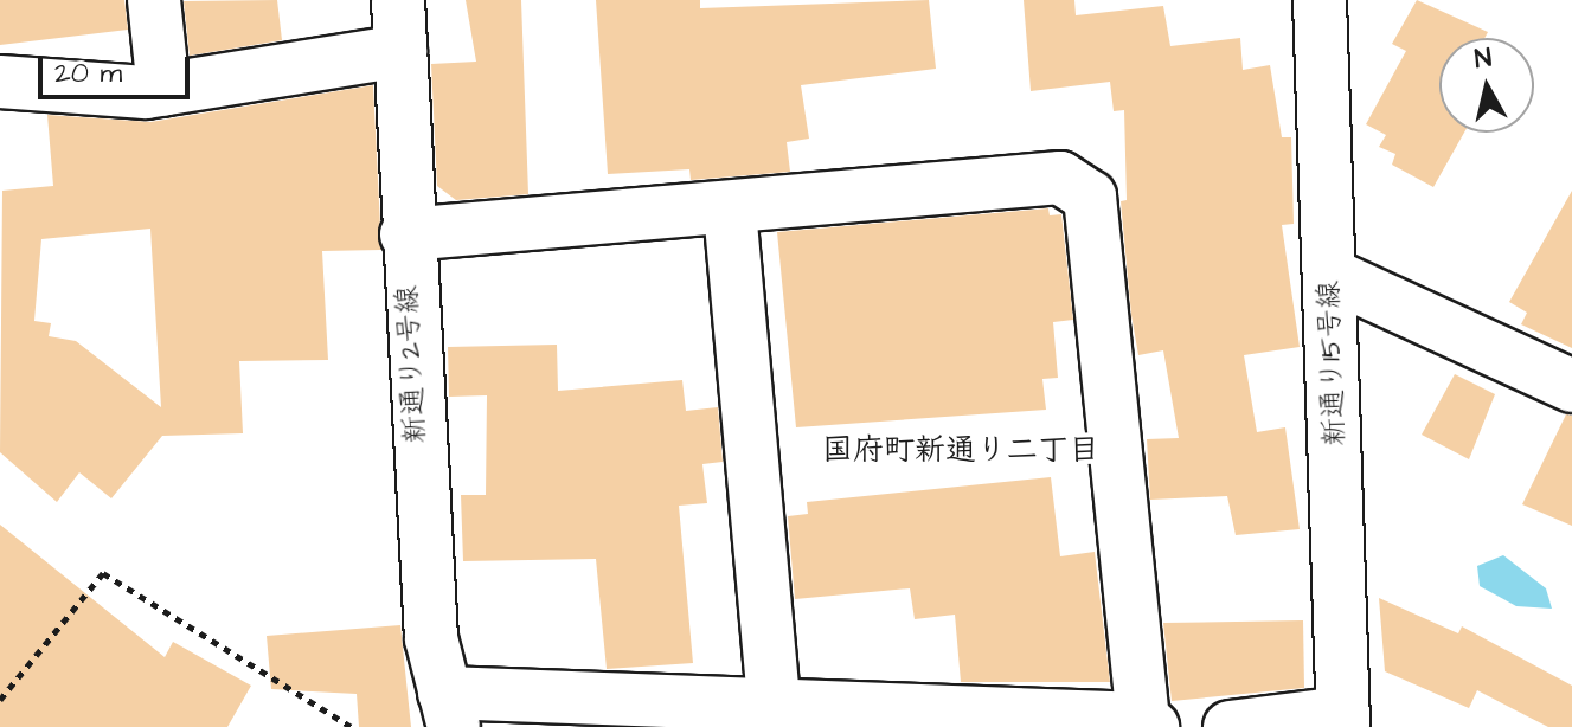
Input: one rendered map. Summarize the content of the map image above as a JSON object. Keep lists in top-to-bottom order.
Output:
{
  "streets": {
    "street": ["新通り15号線", "新通り2号線"]
  },
  "districts": ["国府町新通り二丁目"],
  "scale_bar": "20 m",
  "north": "top"
}
